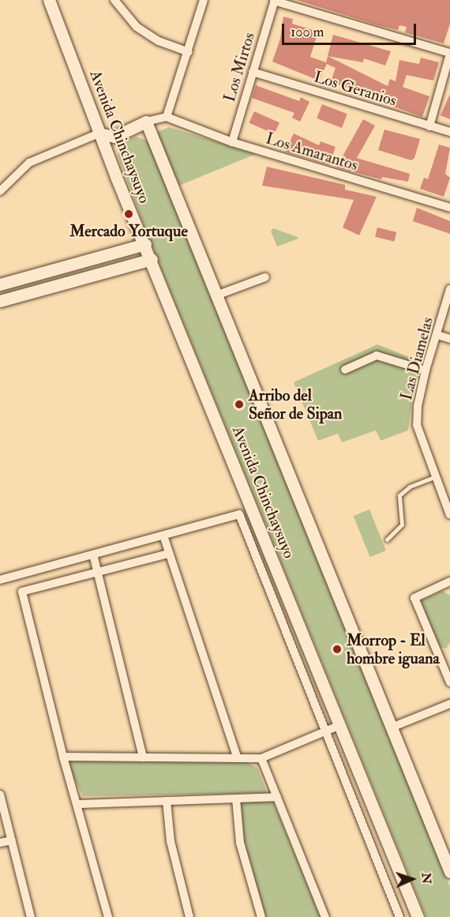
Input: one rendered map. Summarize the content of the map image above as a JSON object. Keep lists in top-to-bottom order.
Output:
{
  "streets": {
    "street": [
      "Los Mirtos",
      "Los Geranios",
      "Avenida Chinchaysuyo",
      "Los Amarantos",
      "Las Diamelas"
    ]
  },
  "crossings": [
    ["Los Mirtos", "Los Geranios"],
    ["Los Mirtos", "Los Amarantos"]
  ],
  "places": ["Mercado Yortuque", "Arribo del Señor de Sipan", "Morrop - El hombre iguana"],
  "scale_bar": "100 m",
  "north": "right"
}
